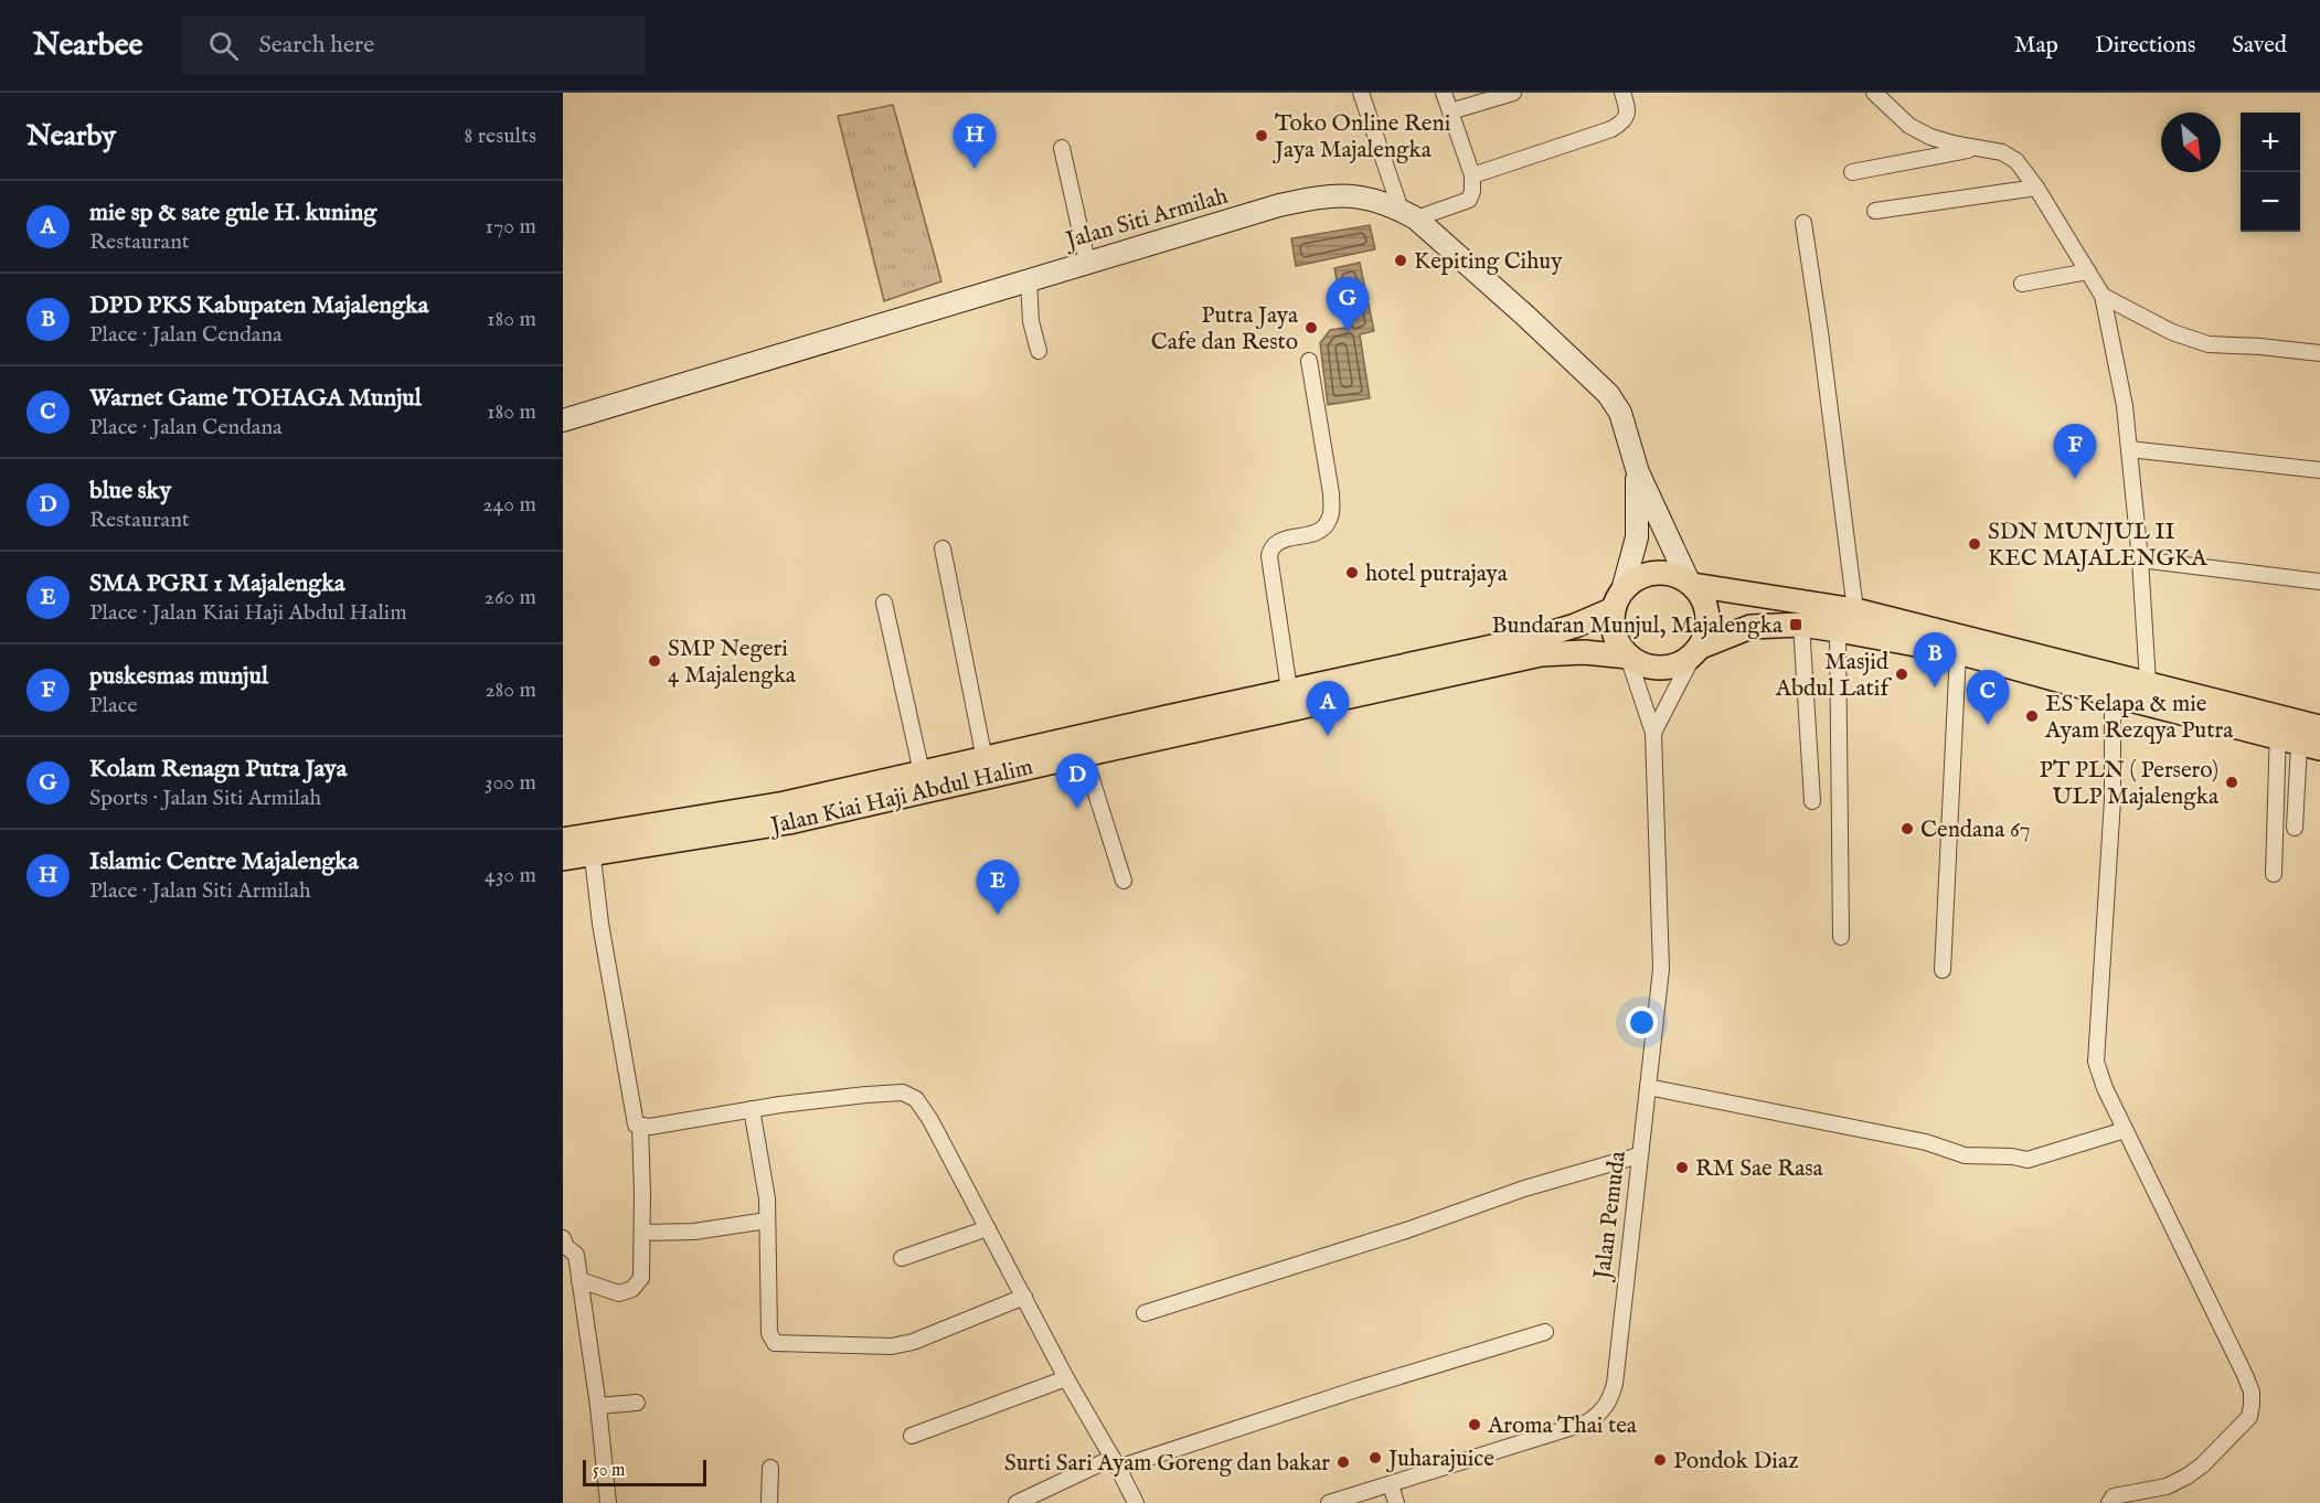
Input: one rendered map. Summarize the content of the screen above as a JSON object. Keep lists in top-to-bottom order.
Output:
{
  "streets": {
    "main road": ["Jalan Siti Armilah", "Jalan Kiai Haji Abdul Halim"],
    "street": ["Jalan Pemuda"]
  },
  "places": {
    "other": [
      "Toko Online Reni Jaya Majalengka",
      "Kepiting Cihuy",
      "Putra Jaya Cafe dan Resto",
      "SDN MUNJUL II KEC MAJALENGKA",
      "hotel putrajaya",
      "SMP Negeri 4 Majalengka",
      "Masjid Abdul Latif",
      "ES Kelapa & mie Ayam Rezqya Putra",
      "PT PLN ( Persero) ULP Majalengka",
      "Cendana 67",
      "RM Sae Rasa",
      "Aroma Thai tea",
      "Juharajuice",
      "Pondok Diaz",
      "Surti Sari Ayam Goreng dan bakar"
    ],
    "transit": ["Bundaran Munjul, Majalengka"]
  },
  "scale_bar": "50 m",
  "north": "bottom right",
  "page": {
    "header": "Nearbee",
    "search": "Search here",
    "nav": ["Map", "Directions", "Saved"],
    "heading": ["Nearby", "8 results"],
    "map_buttons": ["+", "−"],
    "pins": [
      "H",
      "G",
      "F",
      "B",
      "C",
      "A",
      "D",
      "E"
    ],
    "list": [
      {
        "mark": "A",
        "name": "mie sp & sate gule H. kuning",
        "note": "Restaurant",
        "value": "170 m"
      },
      {
        "mark": "B",
        "name": "DPD PKS Kabupaten Majalengka",
        "note": "Place · Jalan Cendana",
        "value": "180 m"
      },
      {
        "mark": "C",
        "name": "Warnet Game TOHAGA Munjul",
        "note": "Place · Jalan Cendana",
        "value": "180 m"
      },
      {
        "mark": "D",
        "name": "blue sky",
        "note": "Restaurant",
        "value": "240 m"
      },
      {
        "mark": "E",
        "name": "SMA PGRI 1 Majalengka",
        "note": "Place · Jalan Kiai Haji Abdul Halim",
        "value": "260 m"
      },
      {
        "mark": "F",
        "name": "puskesmas munjul",
        "note": "Place",
        "value": "280 m"
      },
      {
        "mark": "G",
        "name": "Kolam Renagn Putra Jaya",
        "note": "Sports · Jalan Siti Armilah",
        "value": "300 m"
      },
      {
        "mark": "H",
        "name": "Islamic Centre Majalengka",
        "note": "Place · Jalan Siti Armilah",
        "value": "430 m"
      }
    ],
    "scale": "50 m"
  }
}
